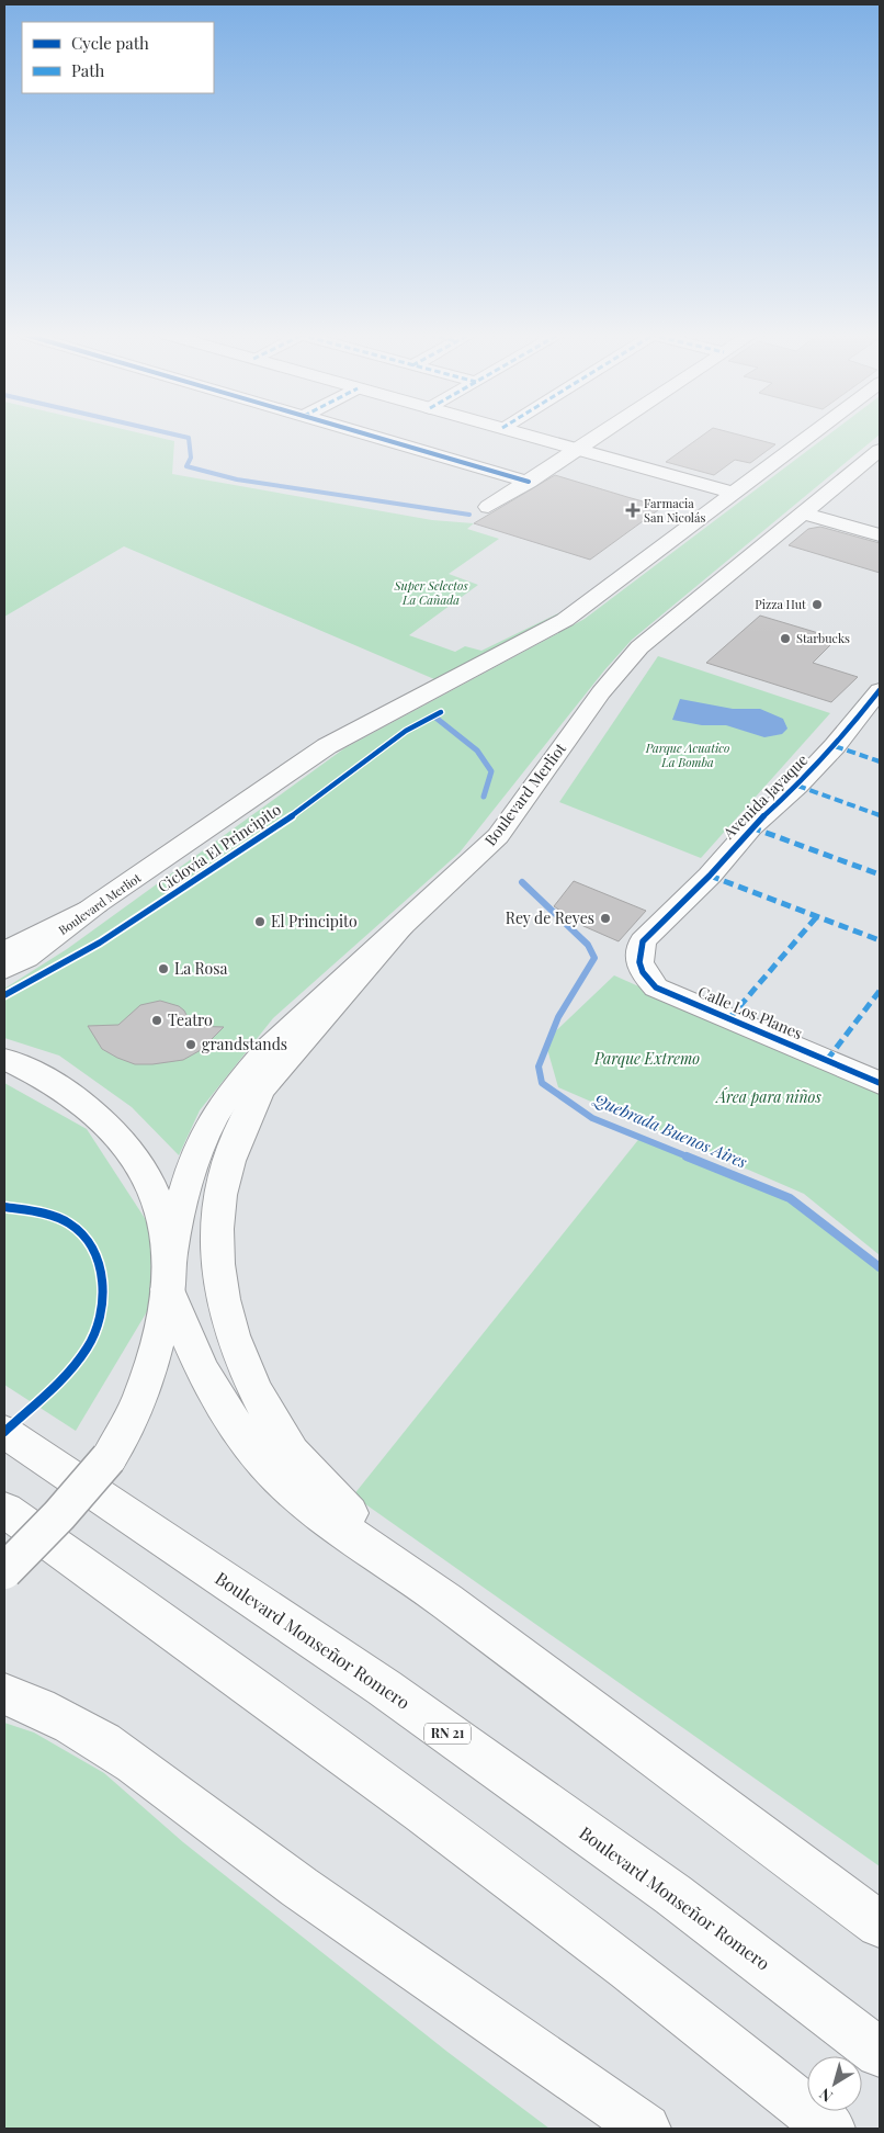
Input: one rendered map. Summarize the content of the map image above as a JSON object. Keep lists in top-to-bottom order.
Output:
{
  "streets": {
    "main road": [
      "Boulevard Merliot",
      "Avenida Jayaque",
      "Calle Los Planes",
      "Boulevard Monseñor Romero",
      "RN 21"
    ],
    "cycle path": ["Ciclovía El Principito"]
  },
  "crossings": [
    ["Avenida Jayaque", "Calle Los Planes"]
  ],
  "water": ["Quebrada Buenos Aires"],
  "parks": [
    "Super Selectos La Cañada",
    "Parque Acuatico La Bomba",
    "Parque Extremo",
    "Área para niños"
  ],
  "places": {
    "health": ["Farmacia San Nicolás"],
    "other": [
      "Pizza Hut",
      "Starbucks",
      "Rey de Reyes",
      "El Principito",
      "La Rosa",
      "Teatro",
      "grandstands"
    ]
  },
  "legend": ["Cycle path", "Path"],
  "north": "bottom left"
}
